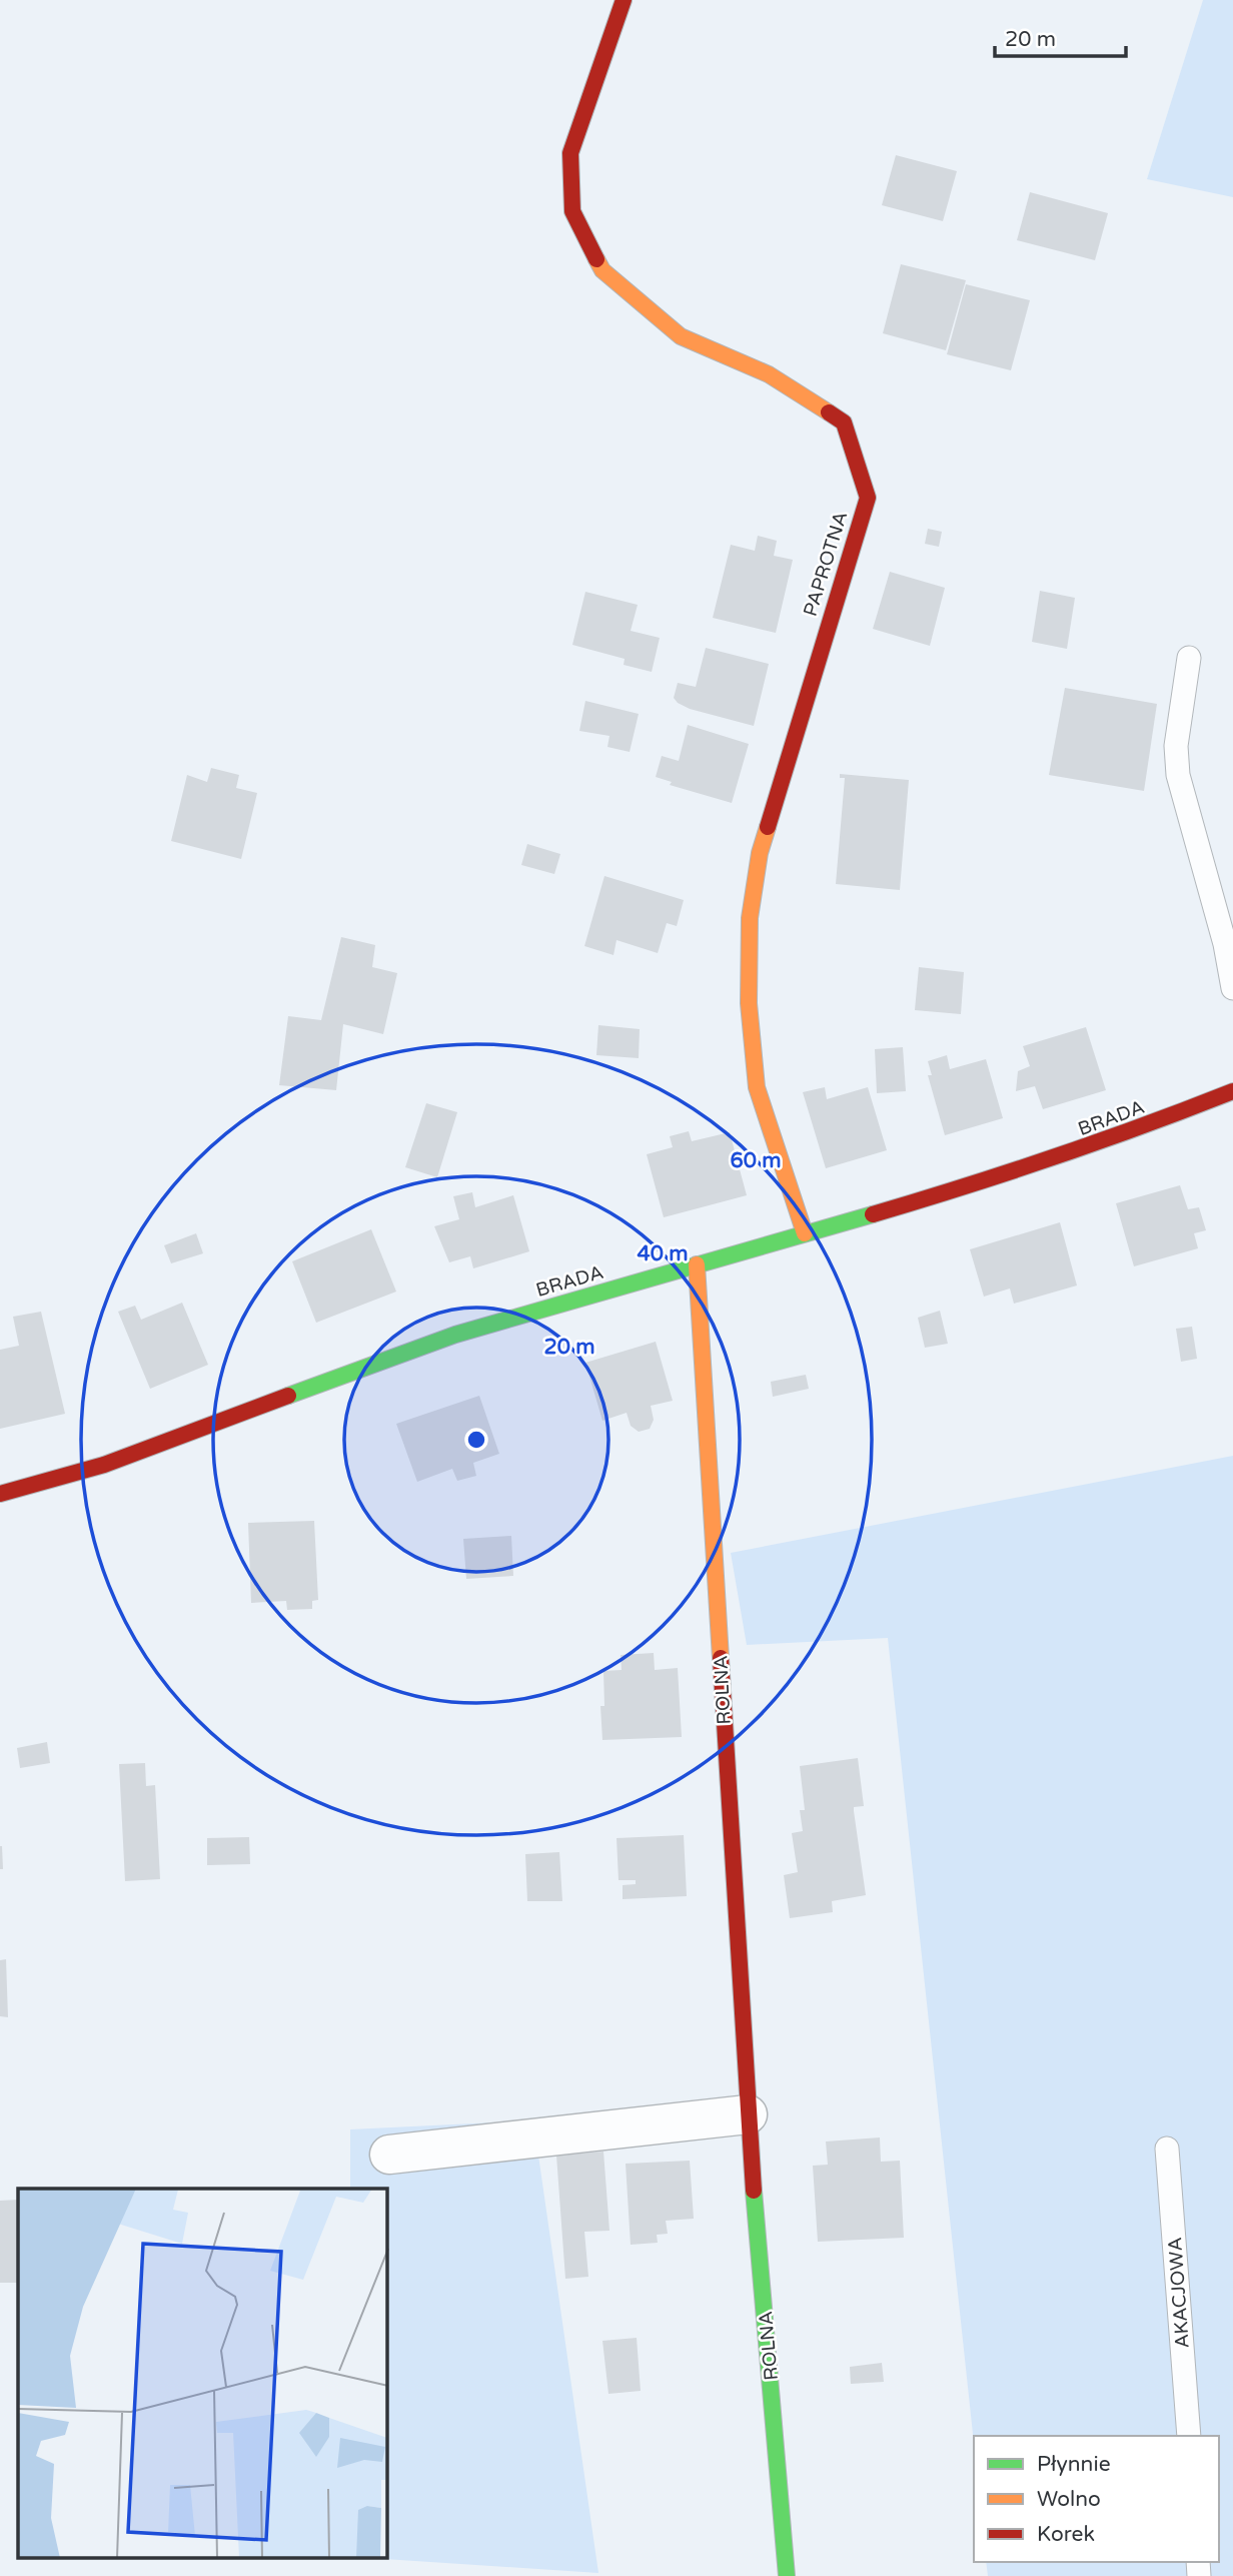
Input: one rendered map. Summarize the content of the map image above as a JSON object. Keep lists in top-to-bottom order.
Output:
{
  "streets": {
    "street": ["PAPROTNA", "BRADA", "ROLNA"],
    "lane": ["AKACJOWA"]
  },
  "crossings": [
    ["PAPROTNA", "BRADA"],
    ["BRADA", "ROLNA"]
  ],
  "legend": ["Płynnie", "Wolno", "Korek"],
  "scale_bar": "20 m",
  "rings": ["60 m", "40 m", "20 m"]
}
